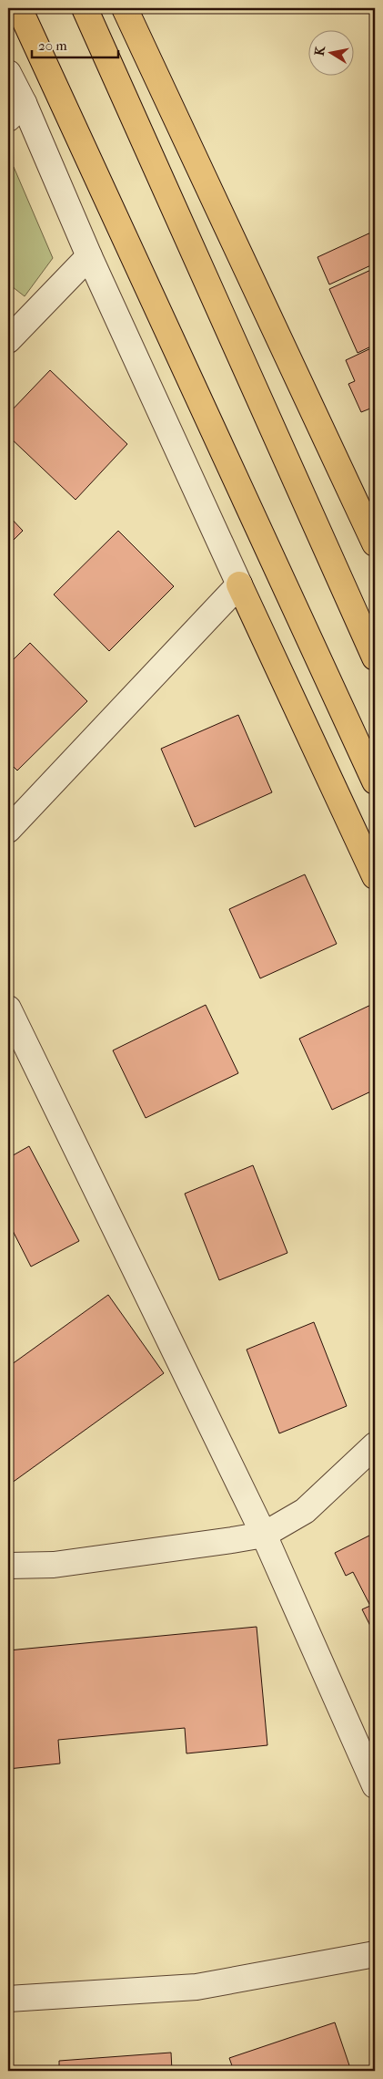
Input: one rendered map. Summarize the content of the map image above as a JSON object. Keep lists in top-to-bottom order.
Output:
{
  "scale_bar": "20 m",
  "north": "left"
}
